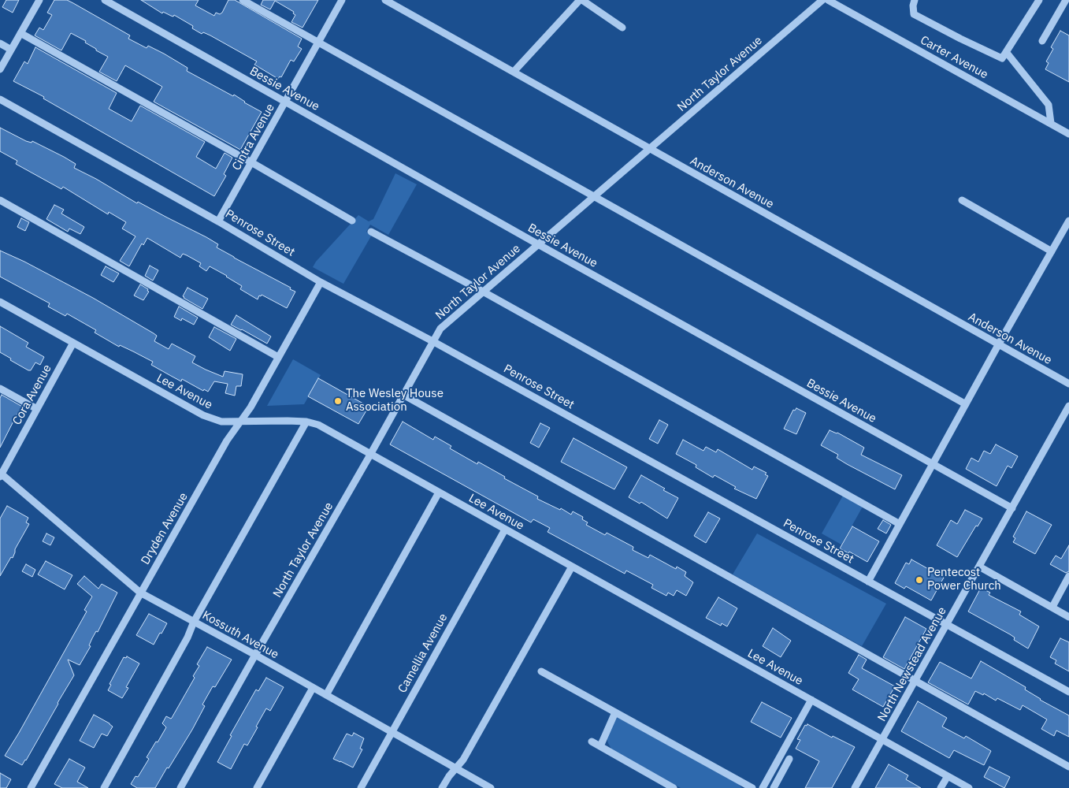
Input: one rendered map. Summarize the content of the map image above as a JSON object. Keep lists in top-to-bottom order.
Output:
{
  "streets": {
    "street": [
      "Carter Avenue",
      "North Taylor Avenue",
      "Bessie Avenue",
      "Cintra Avenue",
      "Anderson Avenue",
      "Penrose Street",
      "Lee Avenue",
      "Cora Avenue",
      "Dryden Avenue",
      "Kossuth Avenue",
      "Camellia Avenue",
      "North Newstead Avenue"
    ]
  },
  "crossings": [
    ["North Taylor Avenue", "Bessie Avenue"],
    ["North Taylor Avenue", "Anderson Avenue"],
    ["North Taylor Avenue", "Penrose Street"],
    ["North Taylor Avenue", "Lee Avenue"],
    ["North Taylor Avenue", "Kossuth Avenue"],
    ["Bessie Avenue", "Cintra Avenue"],
    ["Bessie Avenue", "North Newstead Avenue"],
    ["Cintra Avenue", "Penrose Street"],
    ["Penrose Street", "Dryden Avenue"],
    ["Penrose Street", "North Newstead Avenue"],
    ["Lee Avenue", "Cora Avenue"],
    ["Lee Avenue", "Dryden Avenue"],
    ["Lee Avenue", "Camellia Avenue"],
    ["Lee Avenue", "North Newstead Avenue"],
    ["Cora Avenue", "Kossuth Avenue"],
    ["Dryden Avenue", "Kossuth Avenue"],
    ["Kossuth Avenue", "Camellia Avenue"]
  ],
  "places": ["The Wesley House Association", "Pentecost Power Church"]
}
